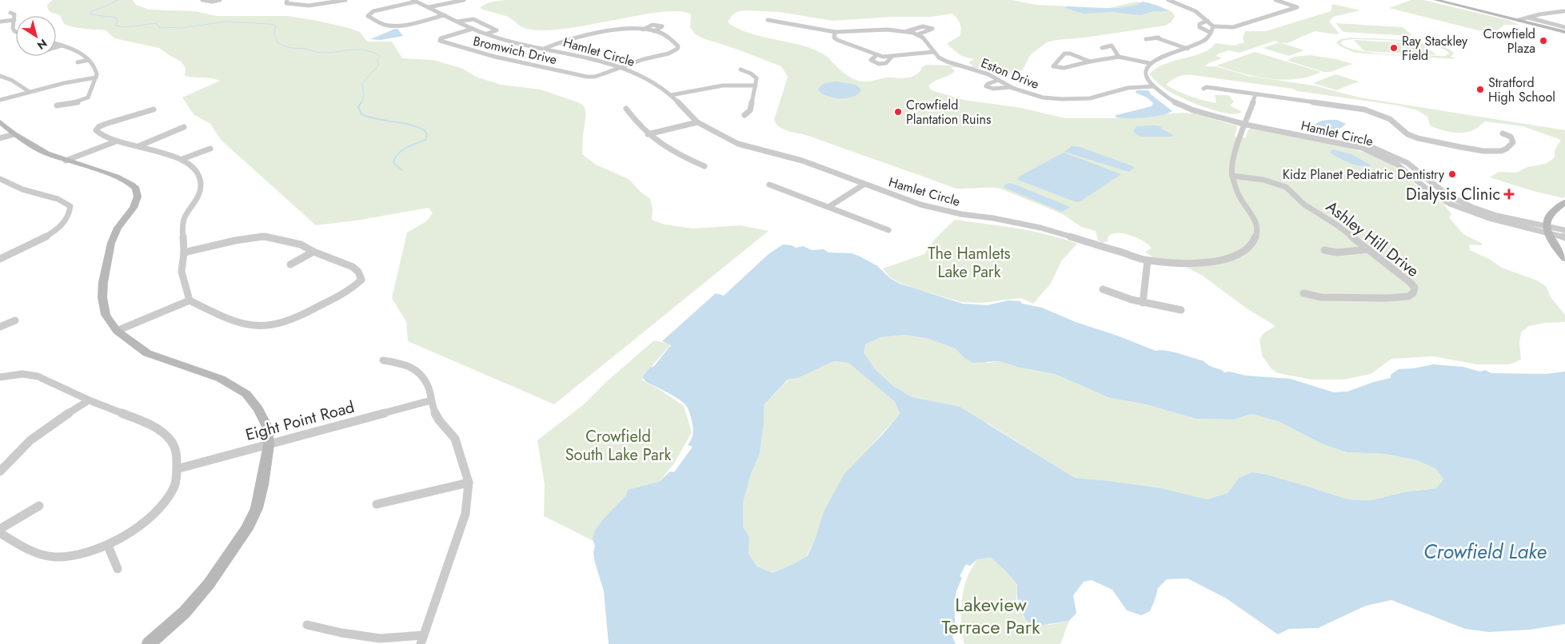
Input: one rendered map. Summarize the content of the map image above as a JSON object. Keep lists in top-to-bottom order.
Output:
{
  "streets": {
    "street": [
      "Bromwich Drive",
      "Hamlet Circle",
      "Eston Drive",
      "Ashley Hill Drive",
      "Eight Point Road"
    ]
  },
  "crossings": [
    ["Bromwich Drive", "Hamlet Circle"],
    ["Hamlet Circle", "Eston Drive"],
    ["Hamlet Circle", "Ashley Hill Drive"]
  ],
  "water": ["Crowfield Lake"],
  "parks": ["The Hamlets Lake Park", "Crowfield South Lake Park", "Lakeview Terrace Park"],
  "places": {
    "other": [
      "Crowfield Plaza",
      "Ray Stackley Field",
      "Stratford High School",
      "Crowfield Plantation Ruins",
      "Kidz Planet Pediatric Dentistry"
    ],
    "health": ["Dialysis Clinic"]
  },
  "north": "bottom right"
}
